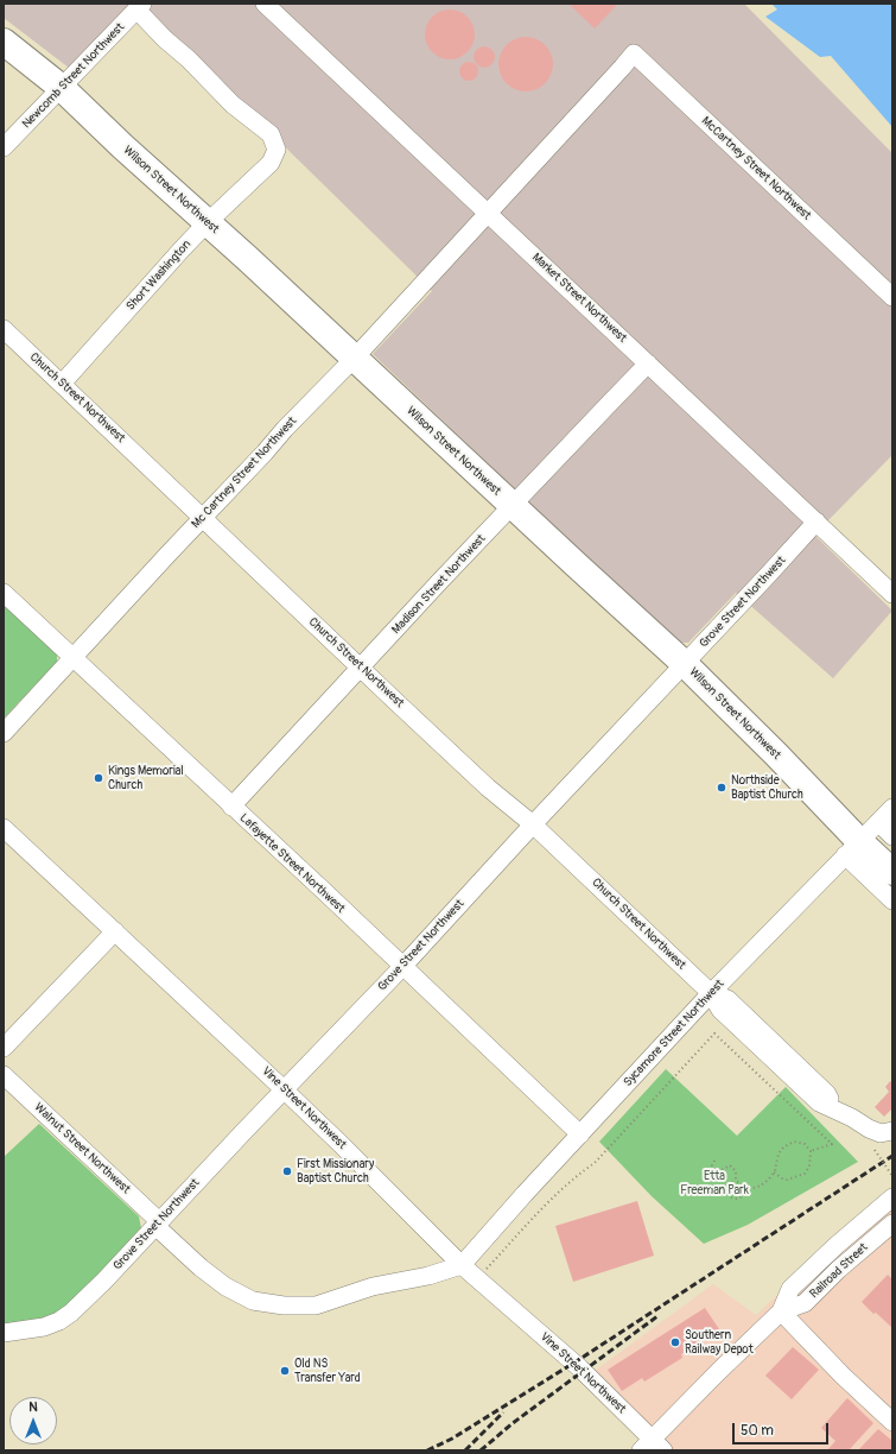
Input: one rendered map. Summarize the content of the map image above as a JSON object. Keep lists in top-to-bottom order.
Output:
{
  "streets": {
    "highway": ["Wilson Street Northwest"],
    "street": [
      "Newcomb Street Northwest",
      "McCartney Street Northwest",
      "Short Washington",
      "Market Street Northwest",
      "Church Street Northwest",
      "Mc Cartney Street Northwest",
      "Madison Street Northwest",
      "Grove Street Northwest",
      "Lafayette Street Northwest",
      "Sycamore Street Northwest",
      "Vine Street Northwest",
      "Walnut Street Northwest",
      "Railroad Street"
    ]
  },
  "crossings": [
    ["Newcomb Street Northwest", "Wilson Street Northwest"],
    ["Newcomb Street Northwest", "Short Washington"],
    ["McCartney Street Northwest", "Mc Cartney Street Northwest"],
    ["Wilson Street Northwest", "Short Washington"],
    ["Wilson Street Northwest", "Mc Cartney Street Northwest"],
    ["Wilson Street Northwest", "Madison Street Northwest"],
    ["Wilson Street Northwest", "Grove Street Northwest"],
    ["Wilson Street Northwest", "Sycamore Street Northwest"],
    ["Short Washington", "Church Street Northwest"],
    ["Market Street Northwest", "Mc Cartney Street Northwest"],
    ["Market Street Northwest", "Madison Street Northwest"],
    ["Market Street Northwest", "Grove Street Northwest"],
    ["Church Street Northwest", "Mc Cartney Street Northwest"],
    ["Church Street Northwest", "Madison Street Northwest"],
    ["Church Street Northwest", "Grove Street Northwest"],
    ["Church Street Northwest", "Sycamore Street Northwest"],
    ["Mc Cartney Street Northwest", "Lafayette Street Northwest"],
    ["Madison Street Northwest", "Lafayette Street Northwest"],
    ["Grove Street Northwest", "Lafayette Street Northwest"],
    ["Grove Street Northwest", "Vine Street Northwest"],
    ["Grove Street Northwest", "Walnut Street Northwest"],
    ["Lafayette Street Northwest", "Sycamore Street Northwest"],
    ["Sycamore Street Northwest", "Vine Street Northwest"],
    ["Sycamore Street Northwest", "Walnut Street Northwest"],
    ["Vine Street Northwest", "Walnut Street Northwest"]
  ],
  "parks": ["Etta Freeman Park"],
  "places": [
    "Kings Memorial Church",
    "Northside Baptist Church",
    "First Missionary Baptist Church",
    "Southern Railway Depot",
    "Old NS Transfer Yard"
  ],
  "scale_bar": "50 m",
  "north": "top"
}
